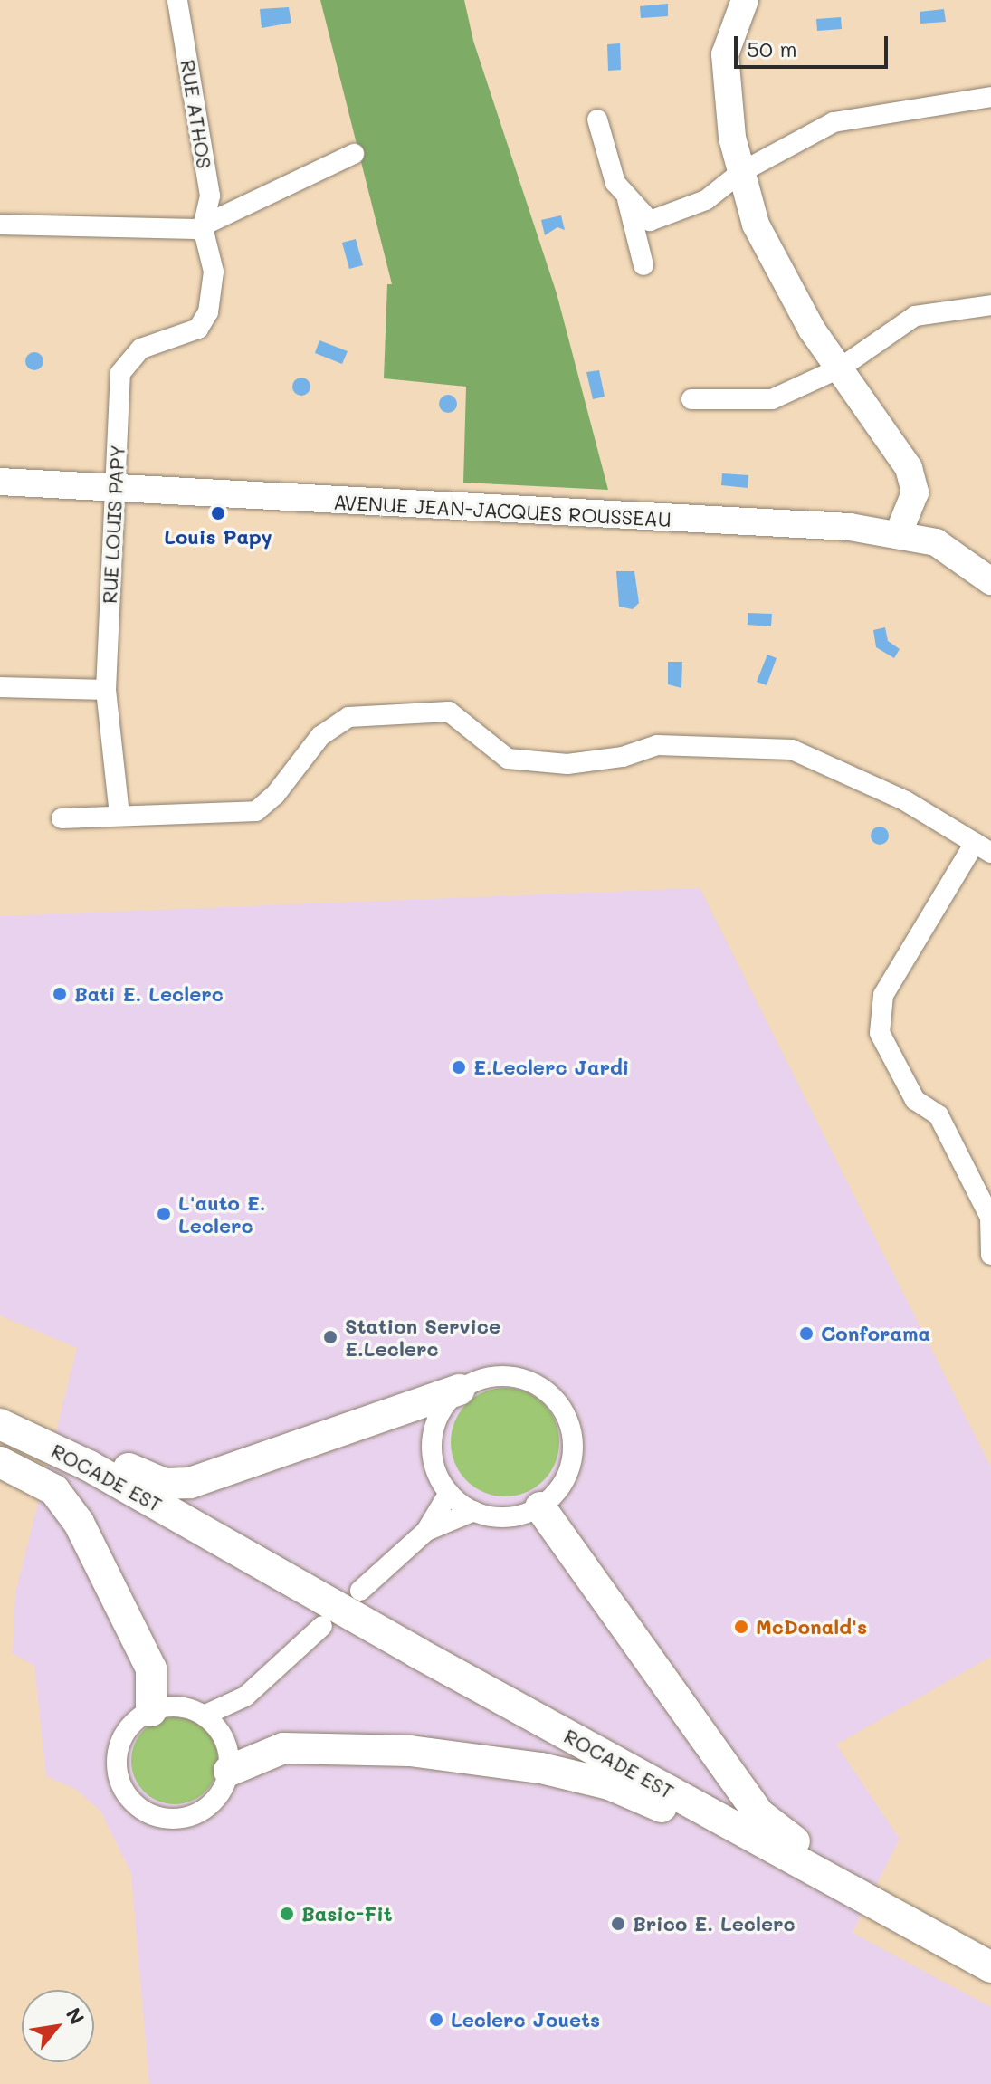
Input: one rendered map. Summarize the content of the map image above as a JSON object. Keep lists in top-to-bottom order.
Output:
{
  "streets": {
    "main road": ["ROCADE EST"],
    "street": ["RUE ATHOS", "AVENUE JEAN-JACQUES ROUSSEAU", "RUE LOUIS PAPY"]
  },
  "crossings": [
    ["RUE ATHOS", "RUE LOUIS PAPY"],
    ["AVENUE JEAN-JACQUES ROUSSEAU", "RUE LOUIS PAPY"]
  ],
  "places": [
    "Louis Papy",
    "Bati E. Leclerc",
    "E.Leclerc Jardi",
    "L'auto E. Leclerc",
    "Conforama",
    "Station Service E.Leclerc",
    "McDonald's",
    "Basic-Fit",
    "Brico E. Leclerc",
    "Leclerc Jouets"
  ],
  "scale_bar": "50 m",
  "north": "top right"
}
